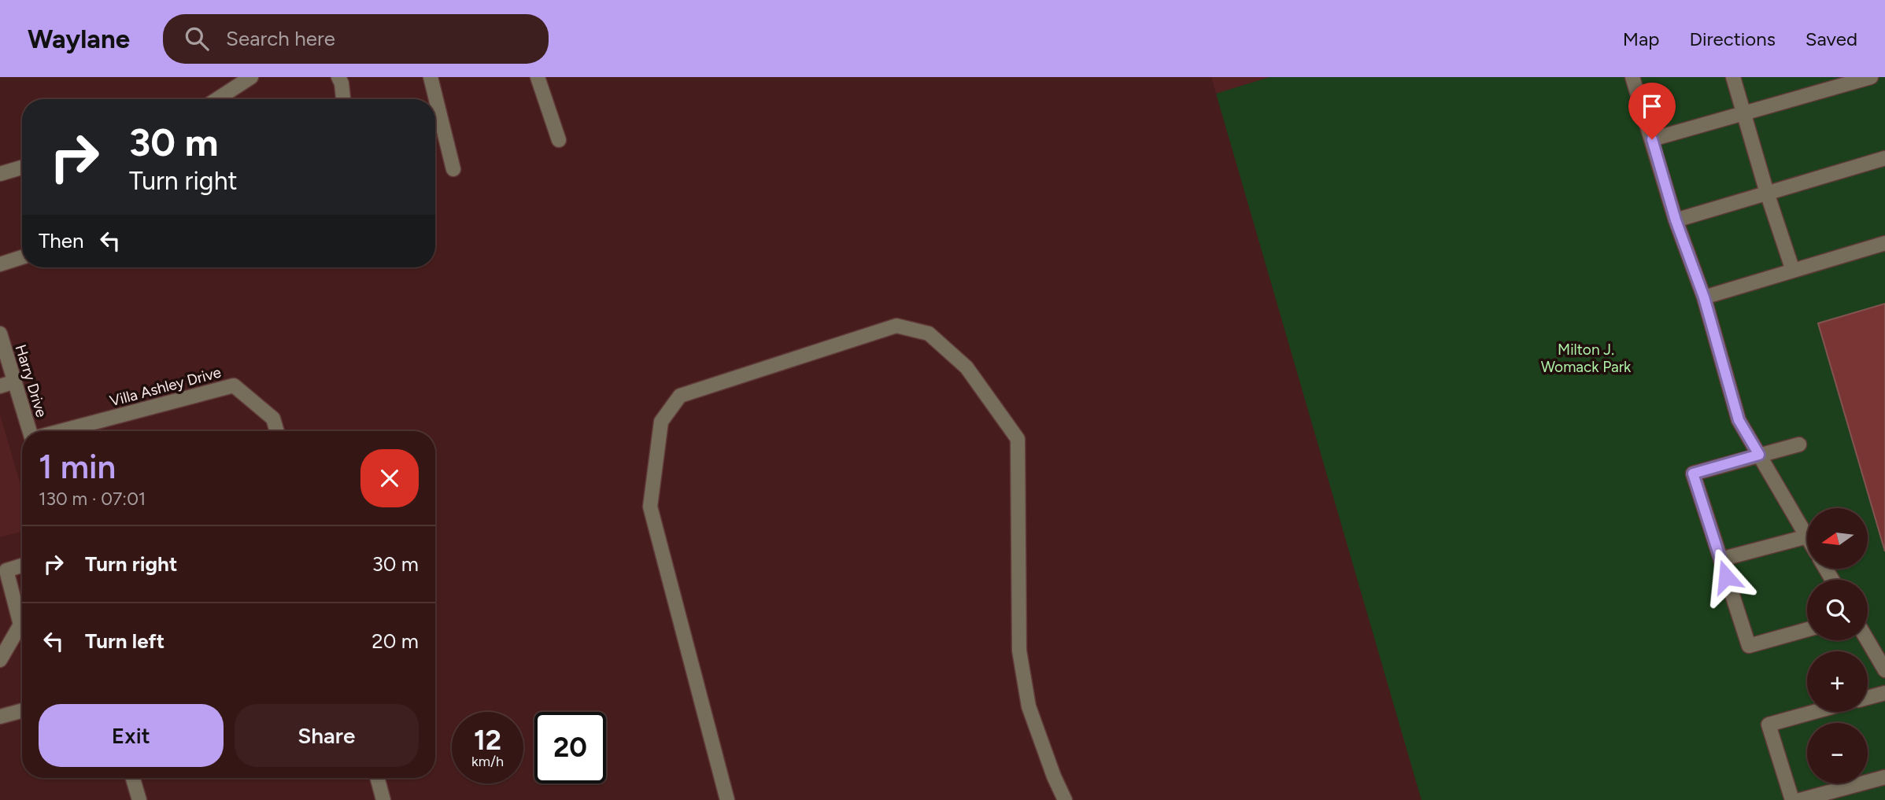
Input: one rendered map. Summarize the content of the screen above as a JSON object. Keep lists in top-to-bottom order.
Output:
{
  "streets": {
    "street": ["Harry Drive", "Villa Ashley Drive"]
  },
  "parks": ["Milton J. Womack Park"],
  "north": "left",
  "page": {
    "header": "Waylane",
    "search": "Search here",
    "nav": ["Map", "Directions", "Saved"],
    "turn": ["30 m", "Turn right"],
    "then": "Then",
    "heading": ["1 min", "130 m · 07:01"],
    "map_buttons": ["+", "−"],
    "list": [
      {
        "name": "Turn right",
        "value": "30 m"
      },
      {
        "name": "Turn left",
        "value": "20 m"
      }
    ],
    "buttons": ["Exit", "Share"],
    "speed": "12 km/h",
    "limit": "20"
  }
}
